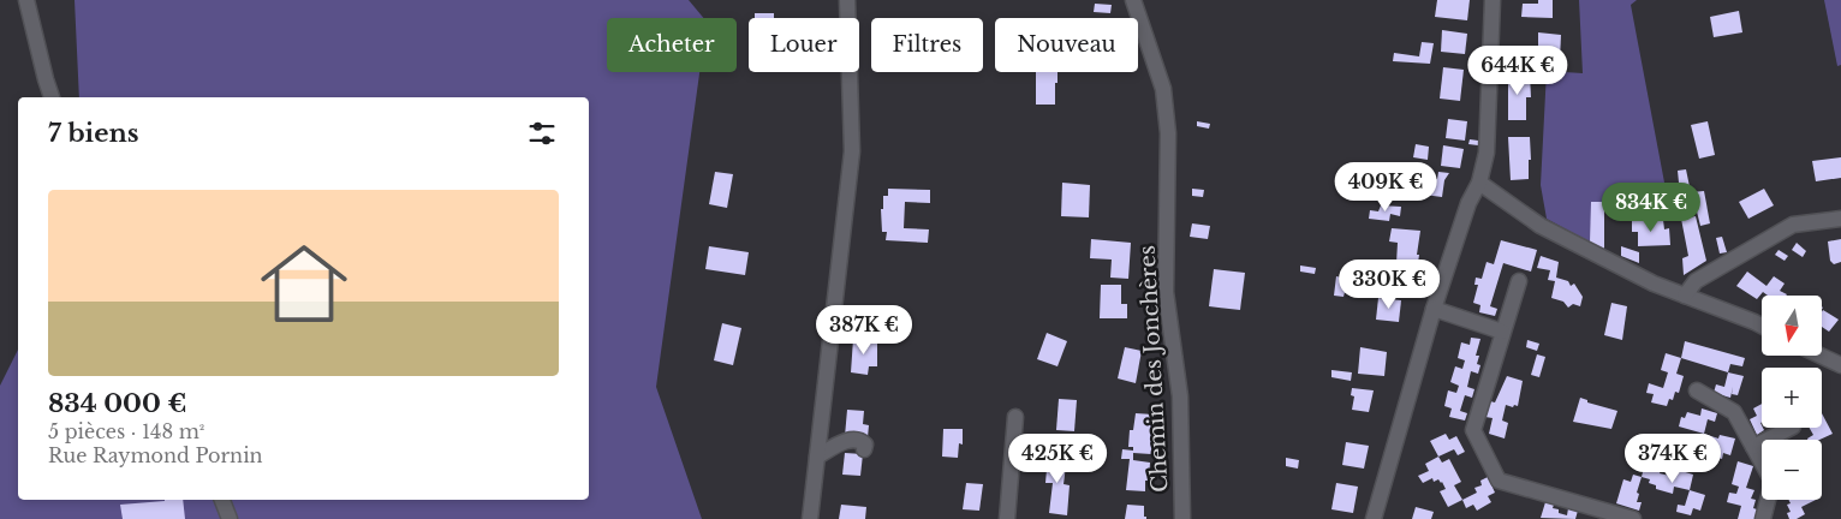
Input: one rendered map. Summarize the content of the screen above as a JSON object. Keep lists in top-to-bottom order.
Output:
{
  "streets": {
    "street": ["Chemin des Jonchères"]
  },
  "north": "bottom",
  "page": {
    "chip": [
      "Acheter",
      "Louer",
      "Filtres",
      "Nouveau"
    ],
    "price": [
      "644K €",
      "409K €",
      "834K €",
      "330K €",
      "387K €",
      "425K €",
      "374K €"
    ],
    "heading": "7 biens",
    "list": [
      {
        "name": "834 000 €",
        "note": "5 pièces · 148 m² · Rue Raymond Pornin"
      }
    ],
    "map_buttons": ["+", "−"]
  }
}
